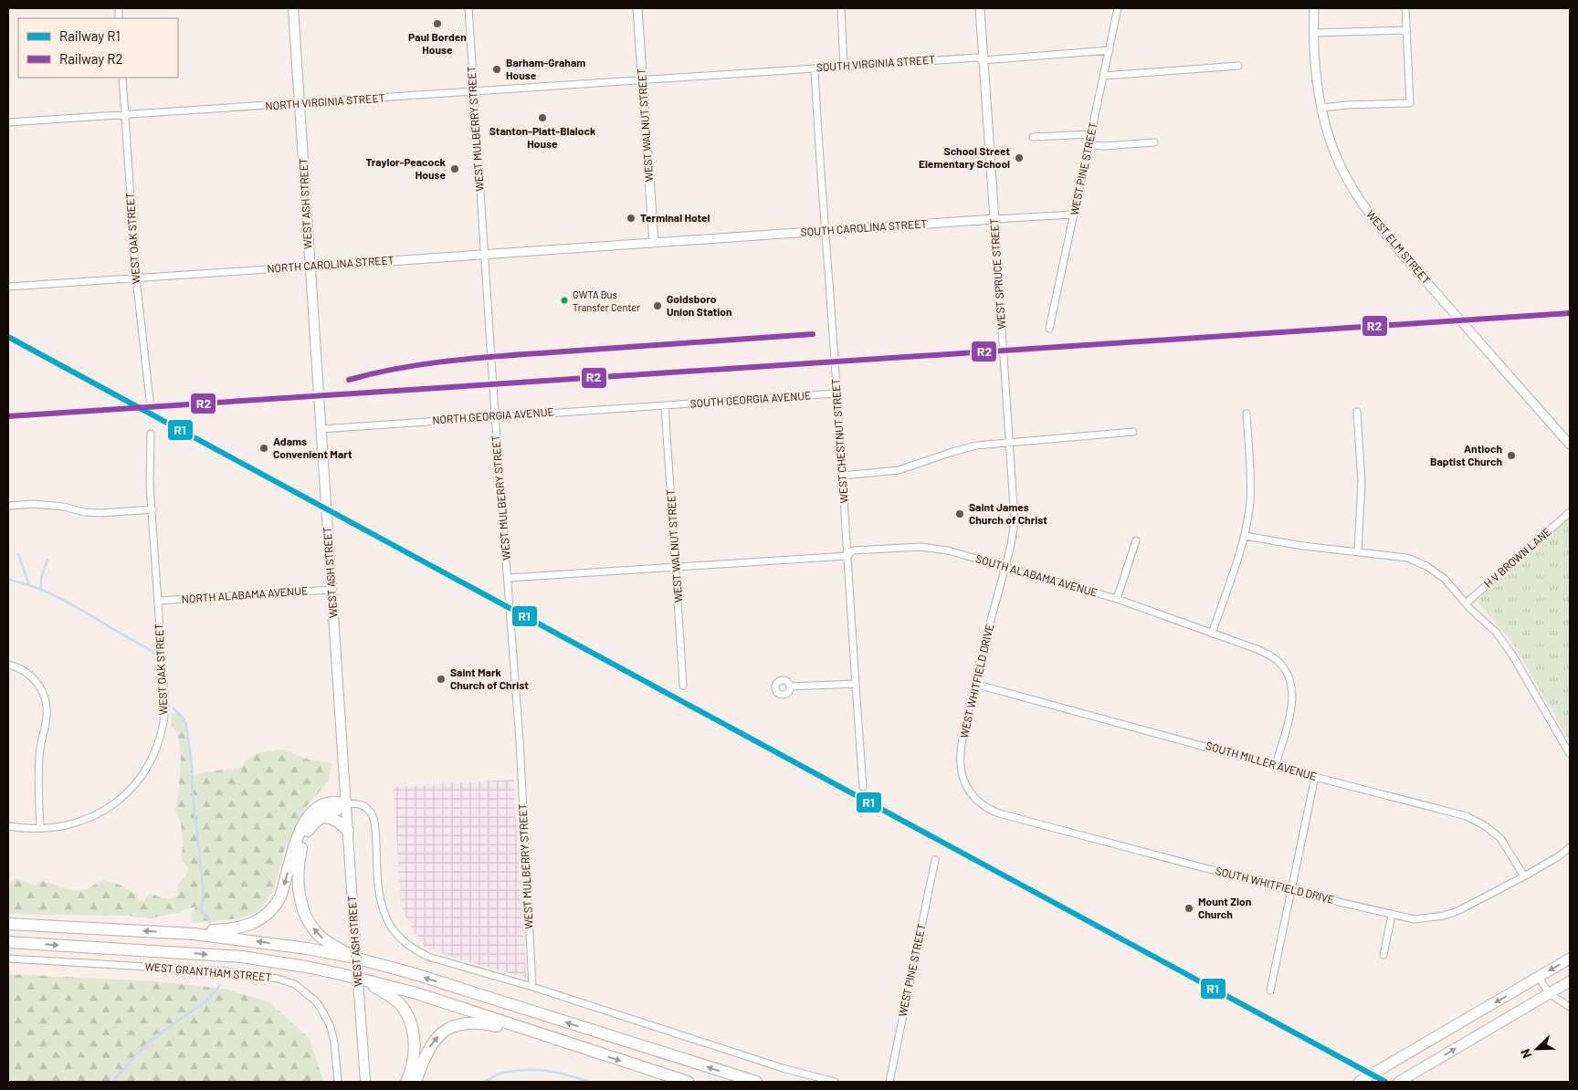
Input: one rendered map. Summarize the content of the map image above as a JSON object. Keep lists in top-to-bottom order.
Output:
{
  "streets": {
    "main road": ["WEST ASH STREET"],
    "street": [
      "SOUTH VIRGINIA STREET",
      "NORTH VIRGINIA STREET",
      "WEST WALNUT STREET",
      "WEST MULBERRY STREET",
      "WEST PINE STREET",
      "SOUTH CAROLINA STREET",
      "WEST OAK STREET",
      "WEST ELM STREET",
      "NORTH CAROLINA STREET",
      "WEST SPRUCE STREET",
      "SOUTH GEORGIA AVENUE",
      "NORTH GEORGIA AVENUE",
      "WEST CHESTNUT STREET",
      "H V BROWN LANE",
      "SOUTH ALABAMA AVENUE",
      "NORTH ALABAMA AVENUE",
      "WEST WHITFIELD DRIVE",
      "SOUTH MILLER AVENUE",
      "SOUTH WHITFIELD DRIVE",
      "WEST GRANTHAM STREET"
    ]
  },
  "crossings": [
    ["SOUTH VIRGINIA STREET", "NORTH VIRGINIA STREET"],
    ["SOUTH VIRGINIA STREET", "WEST WALNUT STREET"],
    ["SOUTH VIRGINIA STREET", "WEST PINE STREET"],
    ["SOUTH VIRGINIA STREET", "WEST SPRUCE STREET"],
    ["SOUTH VIRGINIA STREET", "WEST CHESTNUT STREET"],
    ["NORTH VIRGINIA STREET", "WEST WALNUT STREET"],
    ["NORTH VIRGINIA STREET", "WEST MULBERRY STREET"],
    ["NORTH VIRGINIA STREET", "WEST ASH STREET"],
    ["NORTH VIRGINIA STREET", "WEST OAK STREET"],
    ["WEST WALNUT STREET", "SOUTH CAROLINA STREET"],
    ["WEST WALNUT STREET", "NORTH CAROLINA STREET"],
    ["WEST WALNUT STREET", "SOUTH GEORGIA AVENUE"],
    ["WEST WALNUT STREET", "NORTH GEORGIA AVENUE"],
    ["WEST WALNUT STREET", "SOUTH ALABAMA AVENUE"],
    ["WEST MULBERRY STREET", "NORTH CAROLINA STREET"],
    ["WEST MULBERRY STREET", "NORTH GEORGIA AVENUE"],
    ["WEST PINE STREET", "SOUTH CAROLINA STREET"],
    ["WEST ASH STREET", "NORTH CAROLINA STREET"],
    ["WEST ASH STREET", "NORTH GEORGIA AVENUE"],
    ["WEST ASH STREET", "NORTH ALABAMA AVENUE"],
    ["SOUTH CAROLINA STREET", "NORTH CAROLINA STREET"],
    ["SOUTH CAROLINA STREET", "WEST SPRUCE STREET"],
    ["SOUTH CAROLINA STREET", "WEST CHESTNUT STREET"],
    ["WEST OAK STREET", "NORTH CAROLINA STREET"],
    ["WEST OAK STREET", "NORTH ALABAMA AVENUE"],
    ["WEST SPRUCE STREET", "SOUTH ALABAMA AVENUE"],
    ["WEST SPRUCE STREET", "WEST WHITFIELD DRIVE"],
    ["SOUTH GEORGIA AVENUE", "NORTH GEORGIA AVENUE"],
    ["SOUTH GEORGIA AVENUE", "WEST CHESTNUT STREET"],
    ["WEST CHESTNUT STREET", "SOUTH ALABAMA AVENUE"],
    ["SOUTH ALABAMA AVENUE", "WEST WHITFIELD DRIVE"],
    ["SOUTH ALABAMA AVENUE", "SOUTH MILLER AVENUE"],
    ["WEST WHITFIELD DRIVE", "SOUTH MILLER AVENUE"],
    ["WEST WHITFIELD DRIVE", "SOUTH WHITFIELD DRIVE"],
    ["SOUTH MILLER AVENUE", "SOUTH WHITFIELD DRIVE"]
  ],
  "places": [
    "Paul Borden House",
    "Barham-Graham House",
    "Stanton-Platt-Blalock House",
    "School Street Elementary School",
    "Traylor-Peacock House",
    "Terminal Hotel",
    "GWTA Bus Transfer Center",
    "Goldsboro Union Station",
    "Adams Convenient Mart",
    "Antioch Baptist Church",
    "Saint James Church of Christ",
    "Saint Mark Church of Christ",
    "Mount Zion Church"
  ],
  "lines": ["rail line R2", "rail line R1"],
  "legend": ["Railway R1", "Railway R2"],
  "north": "bottom left"
}
